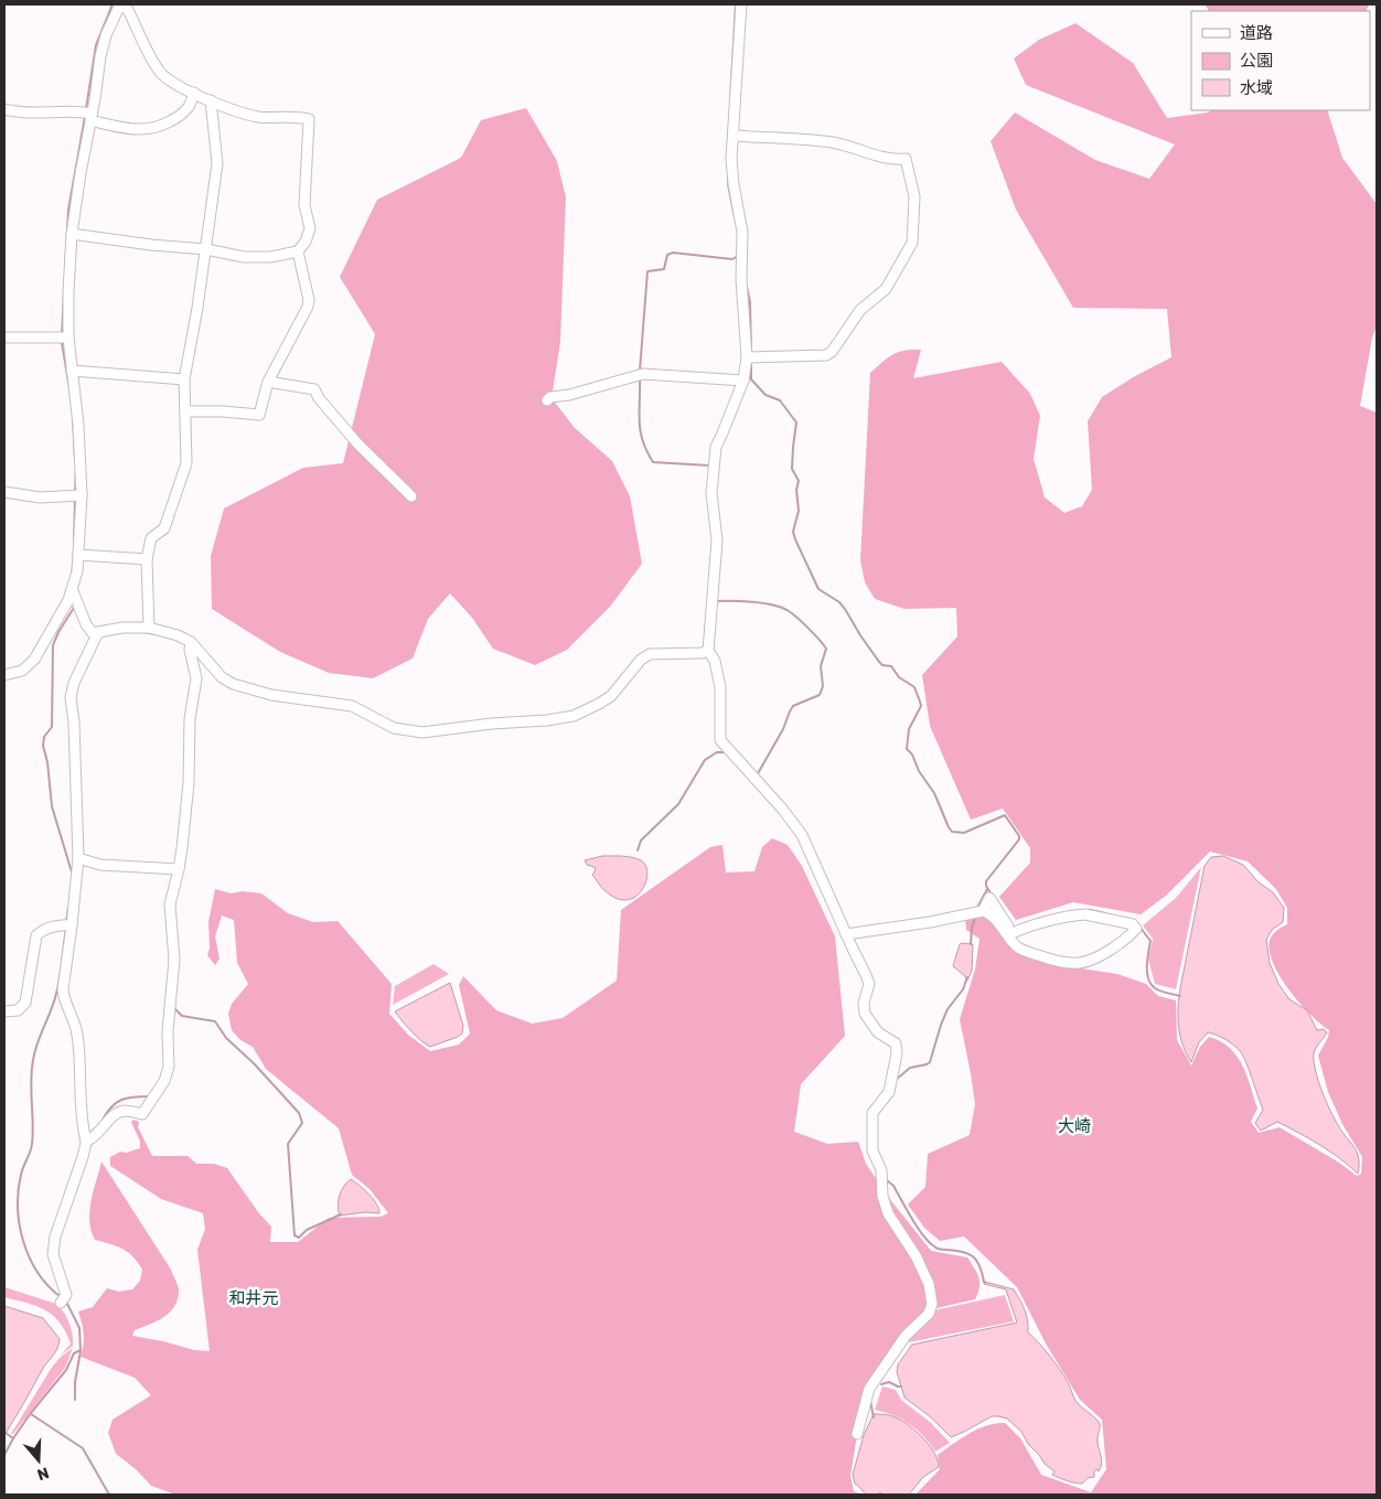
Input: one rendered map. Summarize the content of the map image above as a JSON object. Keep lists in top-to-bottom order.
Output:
{
  "districts": ["大崎", "和井元"],
  "legend": ["道路", "公園", "水域"],
  "north": "bottom"
}
